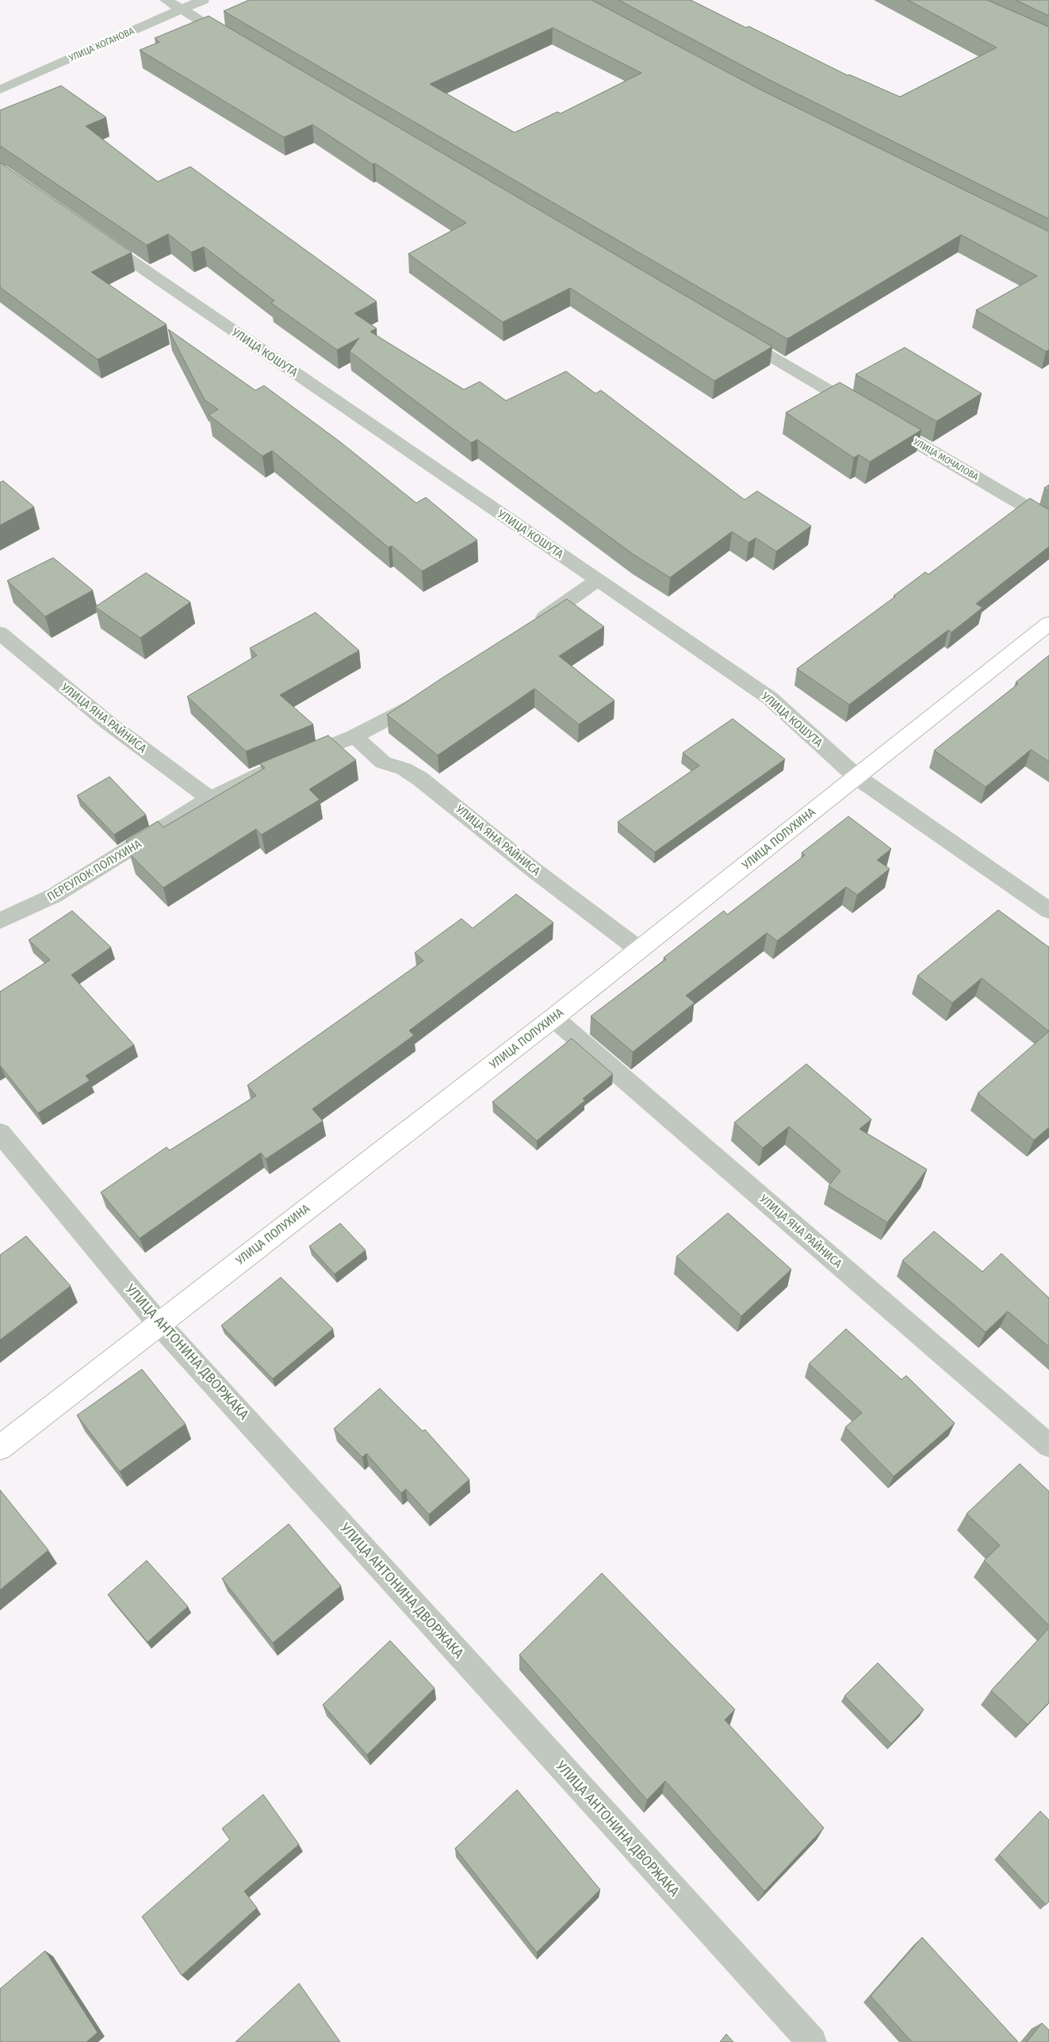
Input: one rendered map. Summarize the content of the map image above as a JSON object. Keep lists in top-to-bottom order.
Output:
{
  "streets": {
    "main road": ["УЛИЦА ПОЛУХИНА"],
    "street": [
      "УЛИЦА КОГАНОВА",
      "УЛИЦА КОШУТА",
      "УЛИЦА МОЧАЛОВА",
      "УЛИЦА ЯНА РАЙНИСА",
      "ПЕРЕУЛОК ПОЛУХИНА",
      "УЛИЦА АНТОНИНА ДВОРЖАКА"
    ]
  },
  "crossings": [
    ["УЛИЦА КОШУТА", "УЛИЦА ПОЛУХИНА"],
    ["УЛИЦА ЯНА РАЙНИСА", "УЛИЦА ПОЛУХИНА"],
    ["УЛИЦА ЯНА РАЙНИСА", "ПЕРЕУЛОК ПОЛУХИНА"],
    ["УЛИЦА ПОЛУХИНА", "УЛИЦА АНТОНИНА ДВОРЖАКА"]
  ]
}
